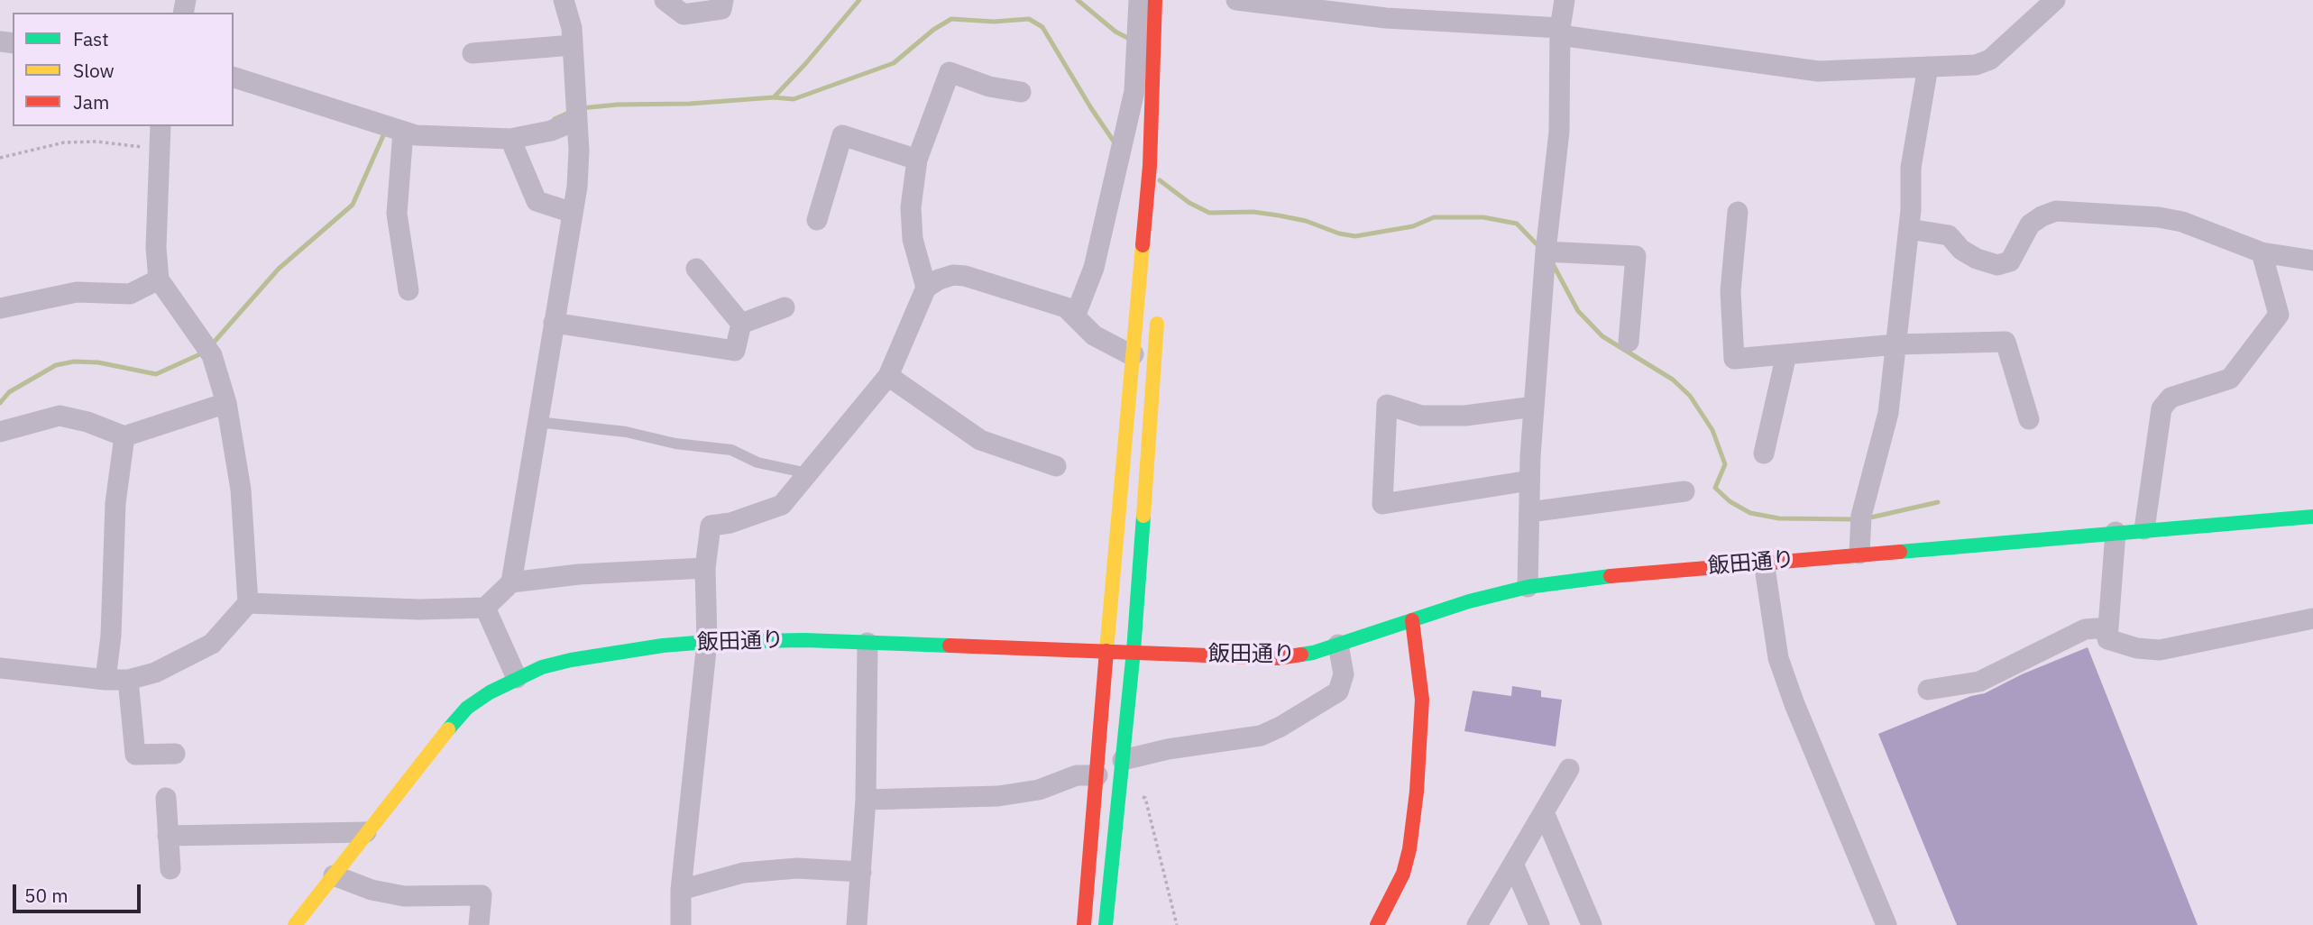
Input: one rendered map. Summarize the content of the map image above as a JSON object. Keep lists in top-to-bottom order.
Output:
{
  "streets": {
    "main road": ["飯田通り"]
  },
  "legend": ["Fast", "Slow", "Jam"],
  "scale_bar": "50 m"
}
